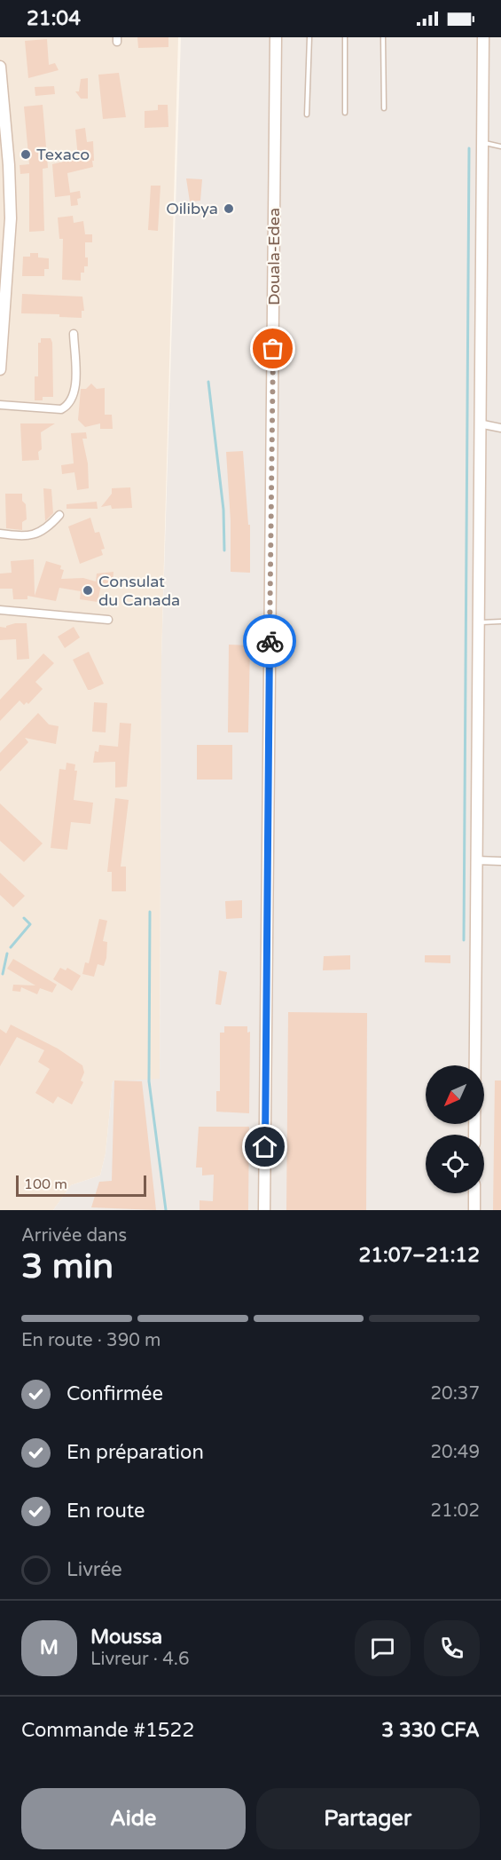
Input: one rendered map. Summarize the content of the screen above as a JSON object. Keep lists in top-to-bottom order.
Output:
{
  "streets": {
    "main road": ["Douala-Edea"]
  },
  "places": ["Texaco", "Oilibya", "Consulat du Canada"],
  "scale_bar": "100 m",
  "north": "bottom left",
  "page": {
    "status": "21:04",
    "scale": "100 m",
    "heading": ["3 min", "Arrivée dans", "21:07–21:12"],
    "panel": [
      "Moussa",
      "Livreur · 4.6",
      "Commande #1522",
      "3 330 CFA"
    ],
    "bar": "En route · 390 m",
    "list": [
      ["Confirmée", "20:37"],
      ["En préparation", "20:49"],
      ["En route", "21:02"],
      "Livrée"
    ],
    "round": "M",
    "buttons": ["Aide", "Partager"]
  }
}
